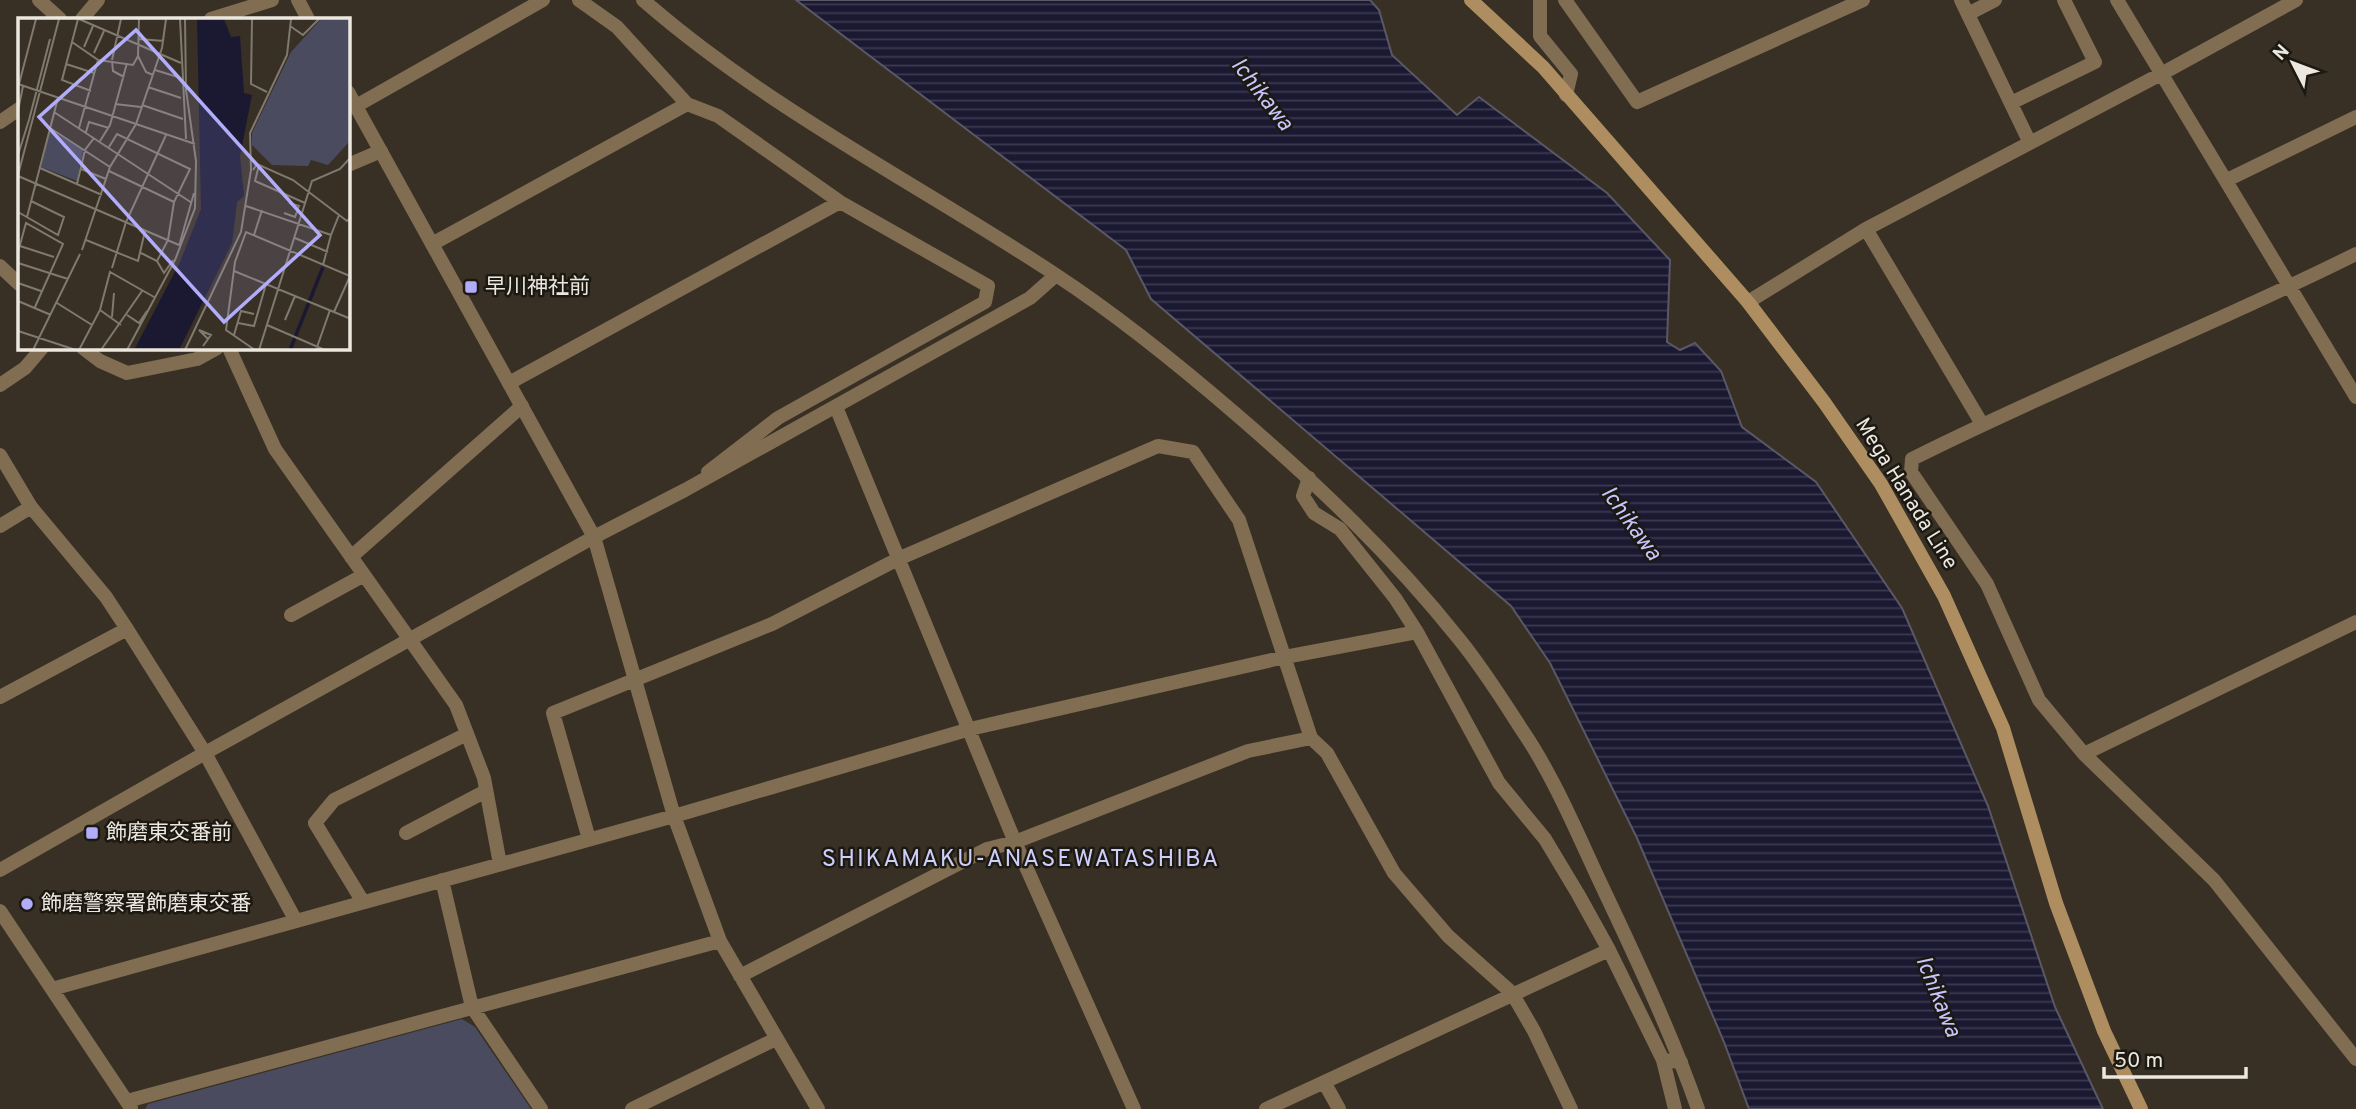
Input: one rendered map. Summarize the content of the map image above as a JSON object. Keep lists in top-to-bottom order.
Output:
{
  "streets": {
    "main road": ["Mega Hanada Line"]
  },
  "districts": ["SHIKAMAKU-ANASEWATASHIBA"],
  "water": ["Ichikawa"],
  "places": {
    "transit": ["早川神社前", "飾磨東交番前"],
    "other": ["飾磨警察署飾磨東交番"]
  },
  "scale_bar": "50 m",
  "north": "top left"
}
